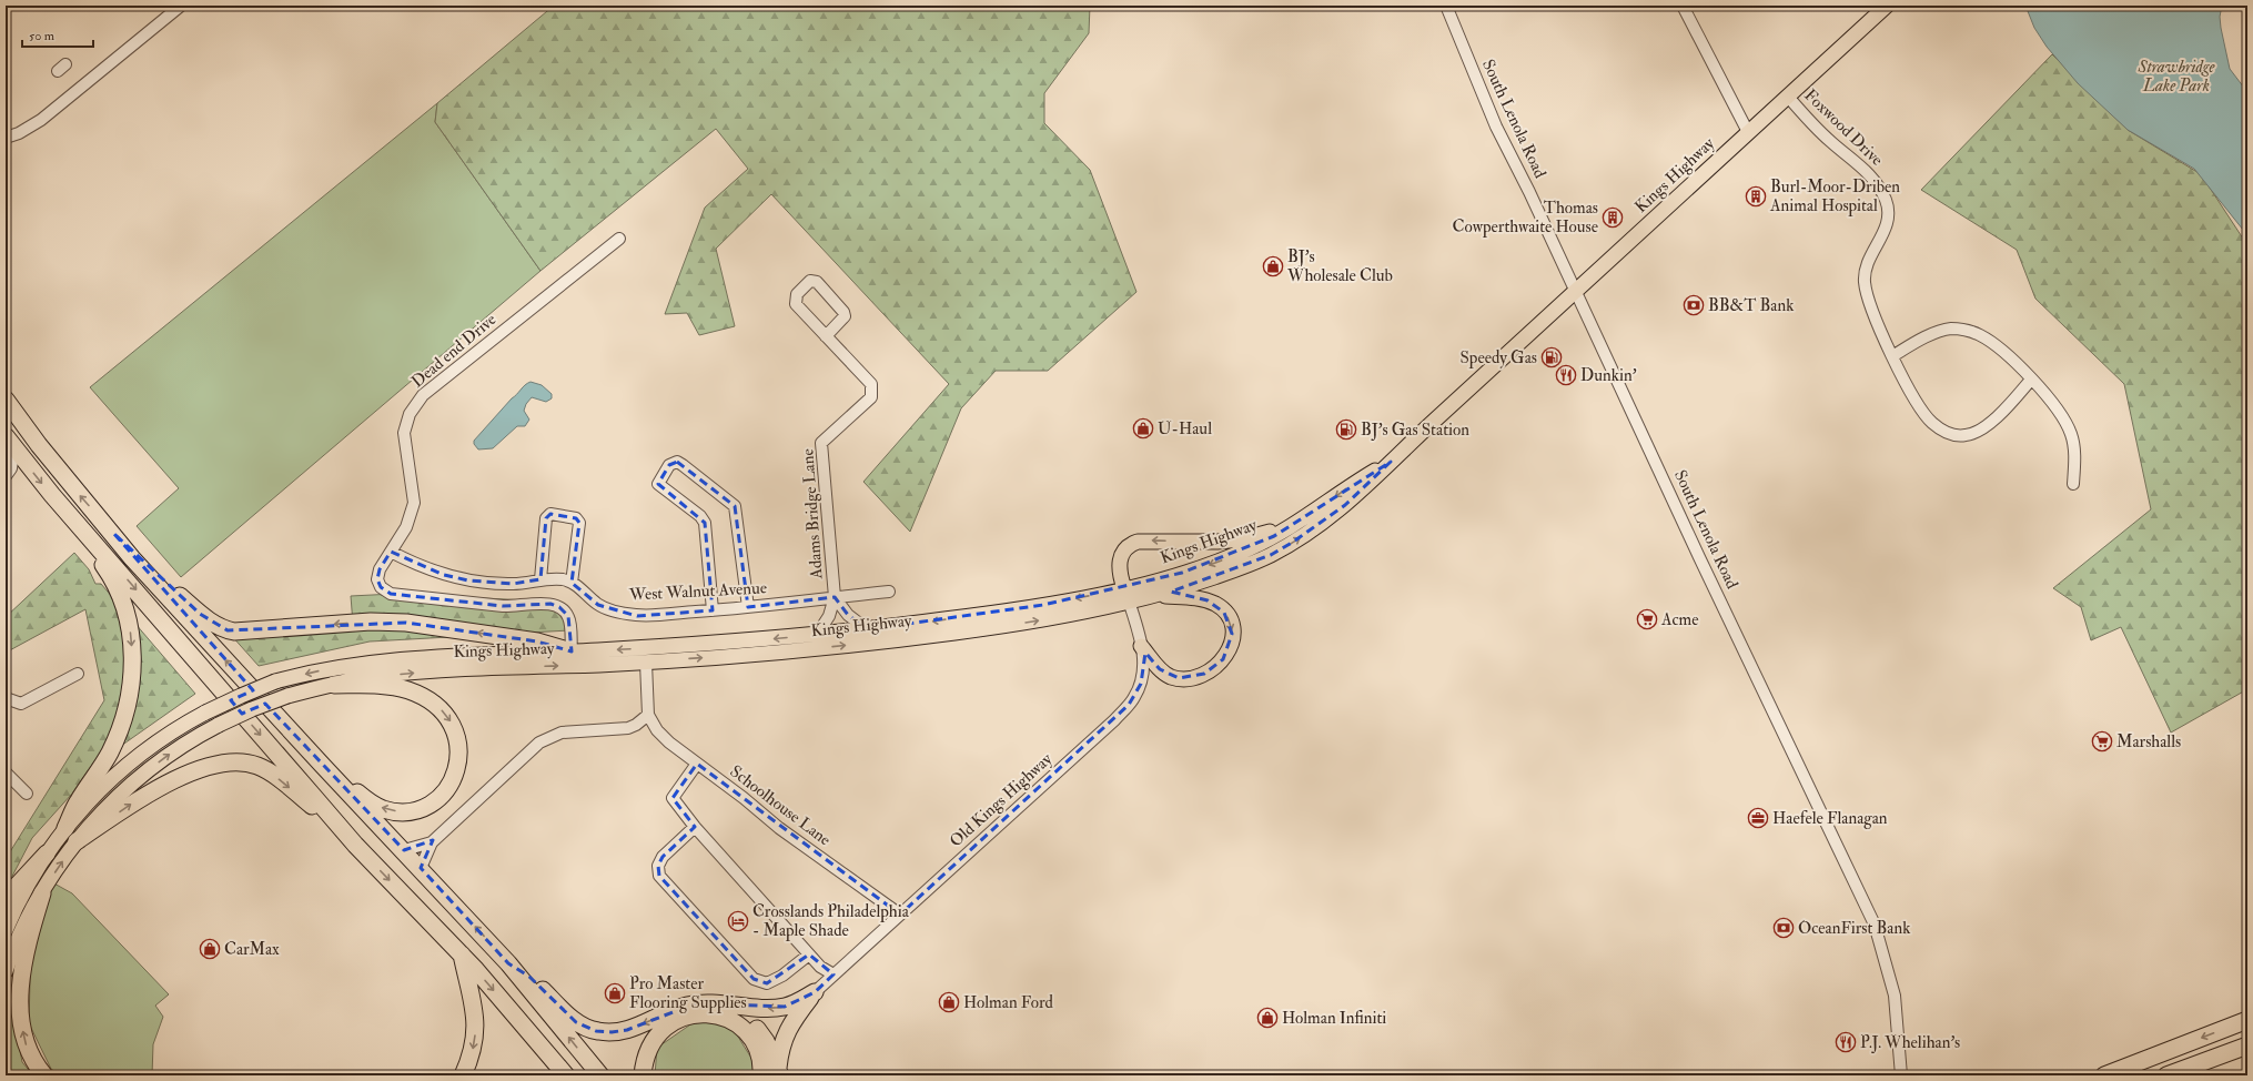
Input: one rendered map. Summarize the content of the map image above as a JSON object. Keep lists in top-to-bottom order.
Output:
{
  "streets": {
    "main road": ["Kings Highway"],
    "street": [
      "South Lenola Road",
      "Foxwood Drive",
      "Dead end Drive",
      "Adams Bridge Lane",
      "West Walnut Avenue",
      "Old Kings Highway",
      "Schoolhouse Lane"
    ]
  },
  "crossings": [
    ["South Lenola Road", "Kings Highway"],
    ["Foxwood Drive", "Kings Highway"],
    ["Kings Highway", "Dead end Drive"],
    ["Kings Highway", "Adams Bridge Lane"],
    ["Kings Highway", "Old Kings Highway"],
    ["Dead end Drive", "West Walnut Avenue"],
    ["Adams Bridge Lane", "West Walnut Avenue"],
    ["Old Kings Highway", "Schoolhouse Lane"]
  ],
  "parks": ["Strawbridge Lake Park"],
  "places": {
    "building": ["Burl-Moor-Driben Animal Hospital", "Thomas Cowperthwaite House"],
    "shop": [
      "BJ's Wholesale Club",
      "U-Haul",
      "CarMax",
      "Pro Master Flooring Supplies",
      "Holman Ford",
      "Holman Infiniti"
    ],
    "bank": ["BB&T Bank", "OceanFirst Bank"],
    "fuel station": ["Speedy Gas", "BJ's Gas Station"],
    "restaurant": ["Dunkin'", "P.J. Whelihan's"],
    "supermarket": ["Acme", "Marshalls"],
    "office": ["Haefele Flanagan"],
    "hotel": ["Crosslands Philadelphia - Maple Shade"]
  },
  "scale_bar": "50 m"
}
